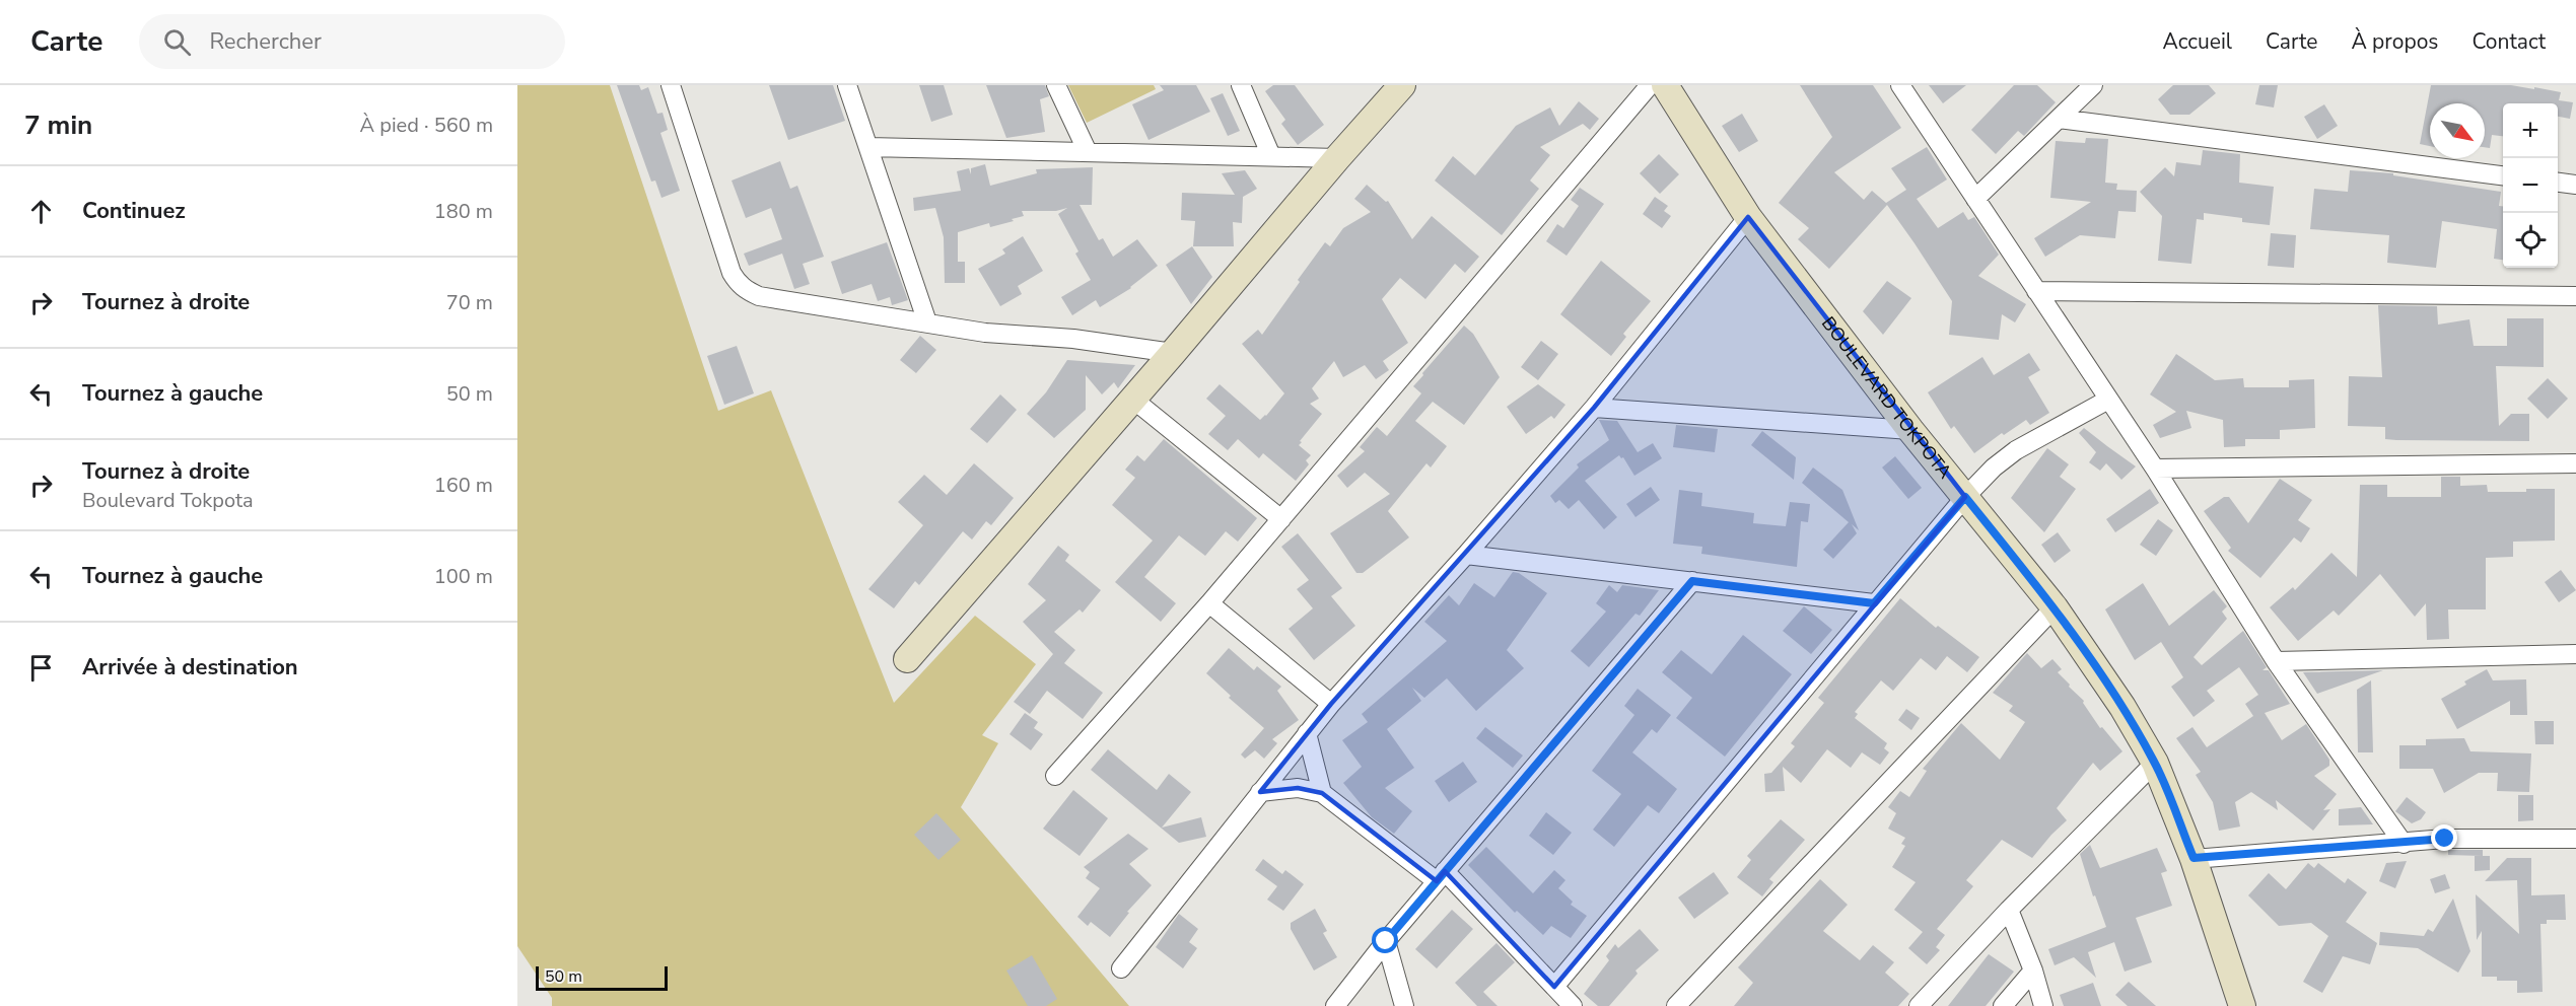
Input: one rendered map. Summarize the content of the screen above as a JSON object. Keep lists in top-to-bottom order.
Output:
{
  "streets": {
    "street": ["BOULEVARD TOKPOTA"]
  },
  "scale_bar": "50 m",
  "north": "bottom right",
  "page": {
    "header": "Carte",
    "search": "Rechercher",
    "nav": [
      "Accueil",
      "Carte",
      "À propos",
      "Contact"
    ],
    "heading": ["7 min", "À pied · 560 m"],
    "map_buttons": ["+", "−"],
    "list": [
      ["Continuez", "180 m"],
      ["Tournez à droite", "70 m"],
      ["Tournez à gauche", "50 m"],
      ["Tournez à droite", "Boulevard Tokpota", "160 m"],
      ["Tournez à gauche", "100 m"],
      "Arrivée à destination"
    ],
    "scale": "50 m"
  }
}
